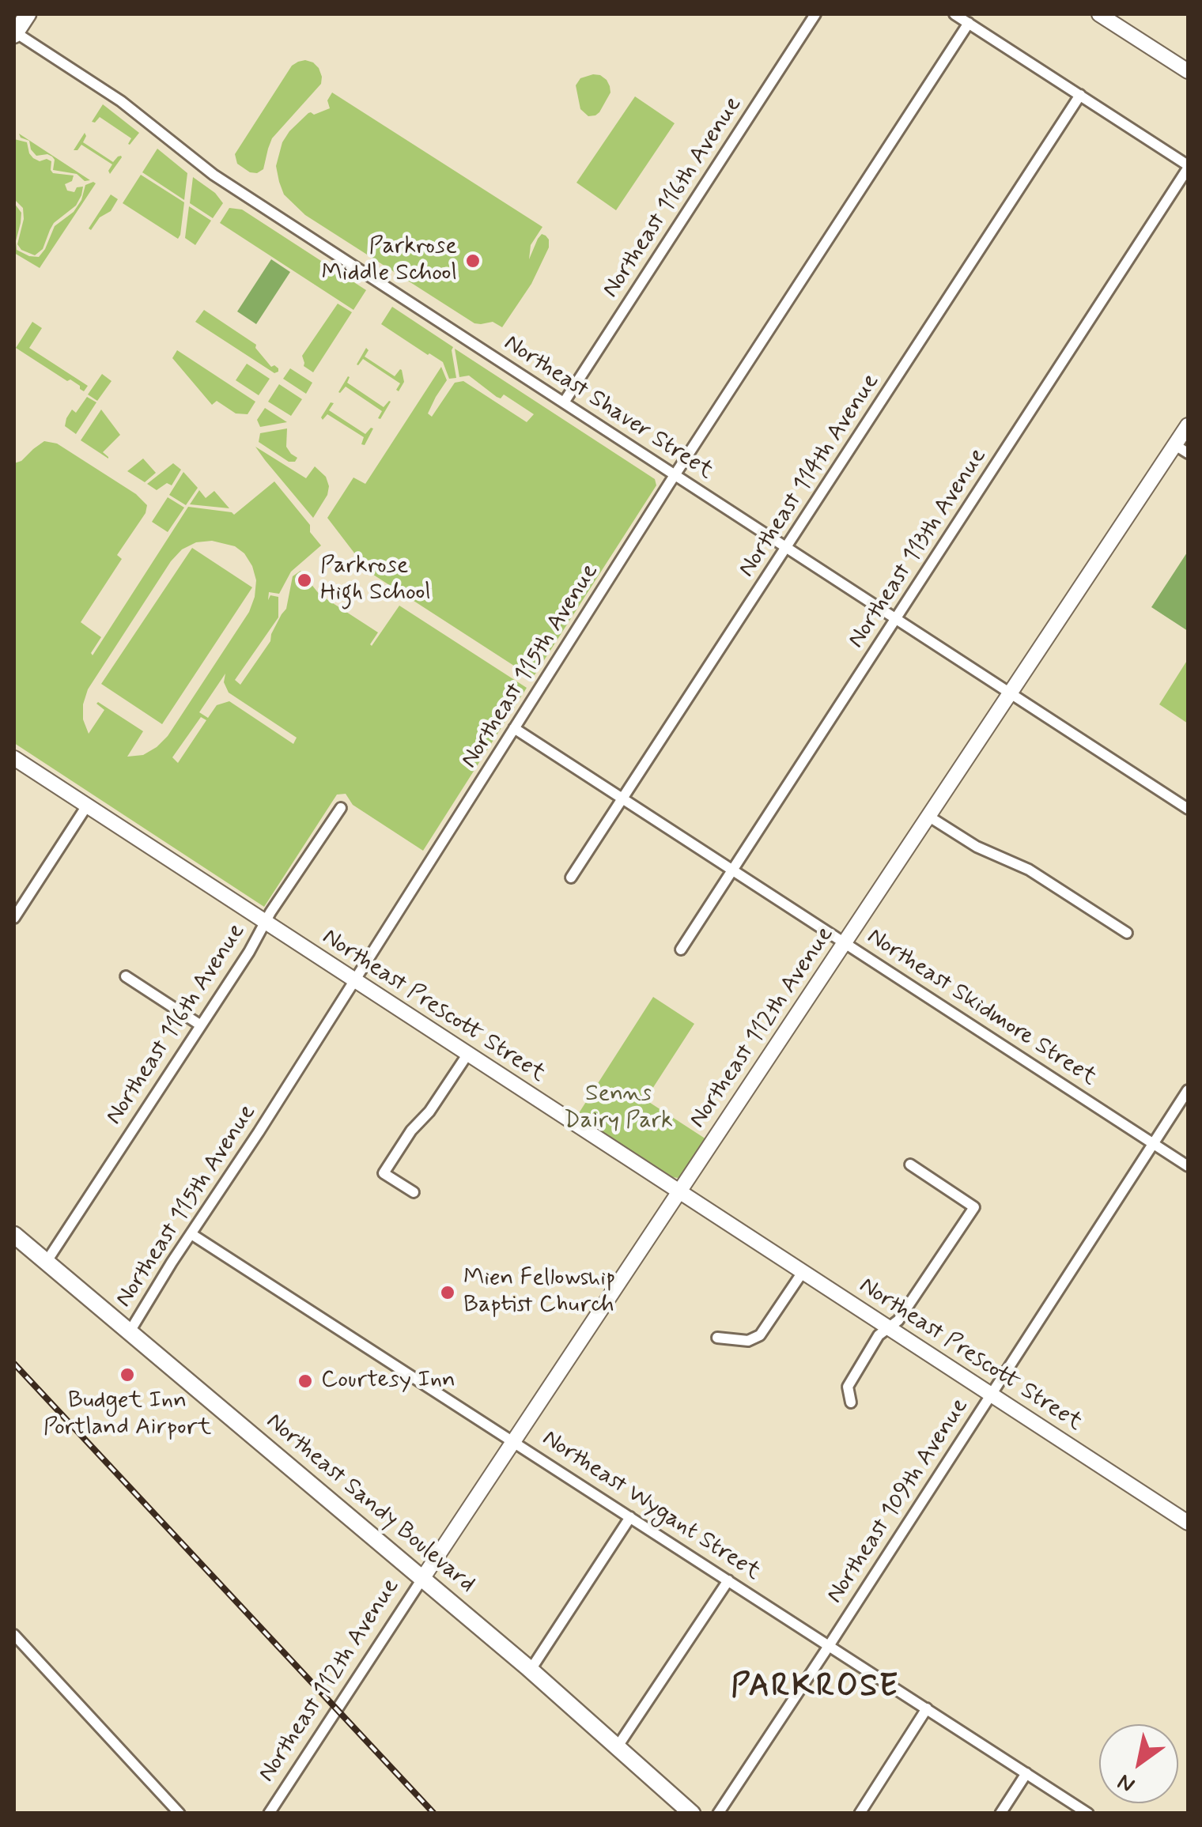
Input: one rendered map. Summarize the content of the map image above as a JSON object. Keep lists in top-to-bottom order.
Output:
{
  "streets": {
    "main road": ["Northeast Sandy Boulevard"],
    "street": [
      "Northeast 116th Avenue",
      "Northeast Shaver Street",
      "Northeast 114th Avenue",
      "Northeast 113th Avenue",
      "Northeast 115th Avenue",
      "Northeast Prescott Street",
      "Northeast Skidmore Street",
      "Northeast 112th Avenue",
      "Northeast 109th Avenue",
      "Northeast Wygant Street"
    ]
  },
  "crossings": [
    ["Northeast 116th Avenue", "Northeast Shaver Street"],
    ["Northeast 116th Avenue", "Northeast Prescott Street"],
    ["Northeast 116th Avenue", "Northeast Sandy Boulevard"],
    ["Northeast Shaver Street", "Northeast 114th Avenue"],
    ["Northeast Shaver Street", "Northeast 113th Avenue"],
    ["Northeast Shaver Street", "Northeast 115th Avenue"],
    ["Northeast Shaver Street", "Northeast 112th Avenue"],
    ["Northeast 114th Avenue", "Northeast Skidmore Street"],
    ["Northeast 113th Avenue", "Northeast Skidmore Street"],
    ["Northeast 115th Avenue", "Northeast Prescott Street"],
    ["Northeast 115th Avenue", "Northeast Skidmore Street"],
    ["Northeast 115th Avenue", "Northeast Sandy Boulevard"],
    ["Northeast 115th Avenue", "Northeast Wygant Street"],
    ["Northeast Prescott Street", "Northeast 112th Avenue"],
    ["Northeast Prescott Street", "Northeast 109th Avenue"],
    ["Northeast Skidmore Street", "Northeast 112th Avenue"],
    ["Northeast Skidmore Street", "Northeast 109th Avenue"],
    ["Northeast 112th Avenue", "Northeast Sandy Boulevard"],
    ["Northeast 112th Avenue", "Northeast Wygant Street"],
    ["Northeast 109th Avenue", "Northeast Wygant Street"]
  ],
  "districts": ["PARKROSE"],
  "parks": ["Senns Dairy Park"],
  "places": [
    "Parkrose Middle School",
    "Parkrose High School",
    "Mien Fellowship Baptist Church",
    "Budget Inn Portland Airport",
    "Courtesy Inn"
  ],
  "north": "bottom left"
}
